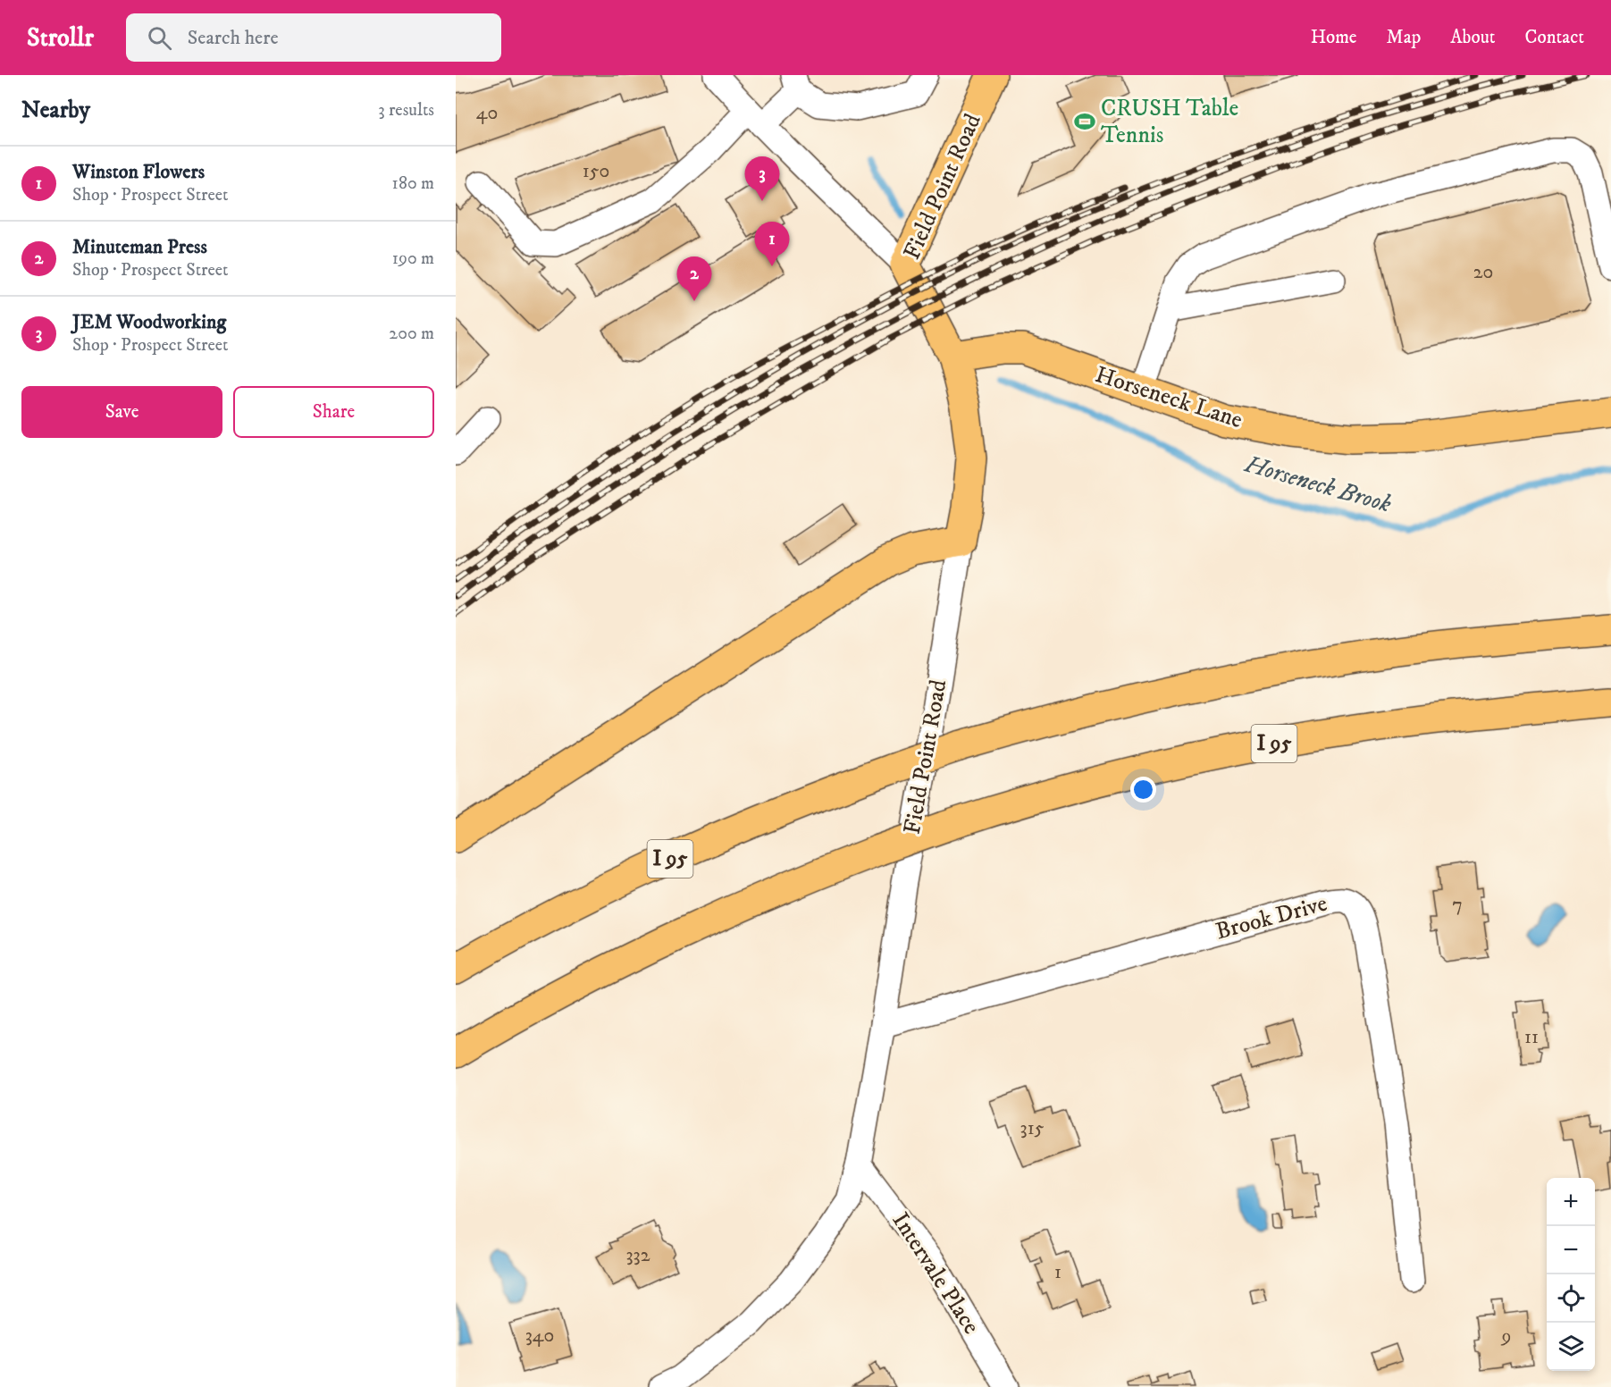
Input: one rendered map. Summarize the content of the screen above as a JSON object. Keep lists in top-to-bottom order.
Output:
{
  "streets": {
    "main road": ["Field Point Road", "Horseneck Lane", "I 95"],
    "street": ["Brook Drive", "Intervale Place"]
  },
  "crossings": [
    ["Field Point Road", "Horseneck Lane"],
    ["Field Point Road", "Brook Drive"],
    ["Field Point Road", "Intervale Place"]
  ],
  "water": ["Horseneck Brook"],
  "places": {
    "sports": ["CRUSH Table Tennis"]
  },
  "house_numbers": [
    "40",
    "150",
    "20",
    "7",
    "11",
    "315",
    "332",
    "1",
    "340",
    "9"
  ],
  "page": {
    "header": "Strollr",
    "search": "Search here",
    "nav": [
      "Home",
      "Map",
      "About",
      "Contact"
    ],
    "heading": ["Nearby", "3 results"],
    "list": [
      {
        "mark": "1",
        "name": "Winston Flowers",
        "note": "Shop · Prospect Street",
        "value": "180 m"
      },
      {
        "mark": "2",
        "name": "Minuteman Press",
        "note": "Shop · Prospect Street",
        "value": "190 m"
      },
      {
        "mark": "3",
        "name": "JEM Woodworking",
        "note": "Shop · Prospect Street",
        "value": "200 m"
      }
    ],
    "pins": ["3", "1", "2"],
    "buttons": ["Save", "Share"],
    "map_buttons": ["+", "−"]
  }
}
